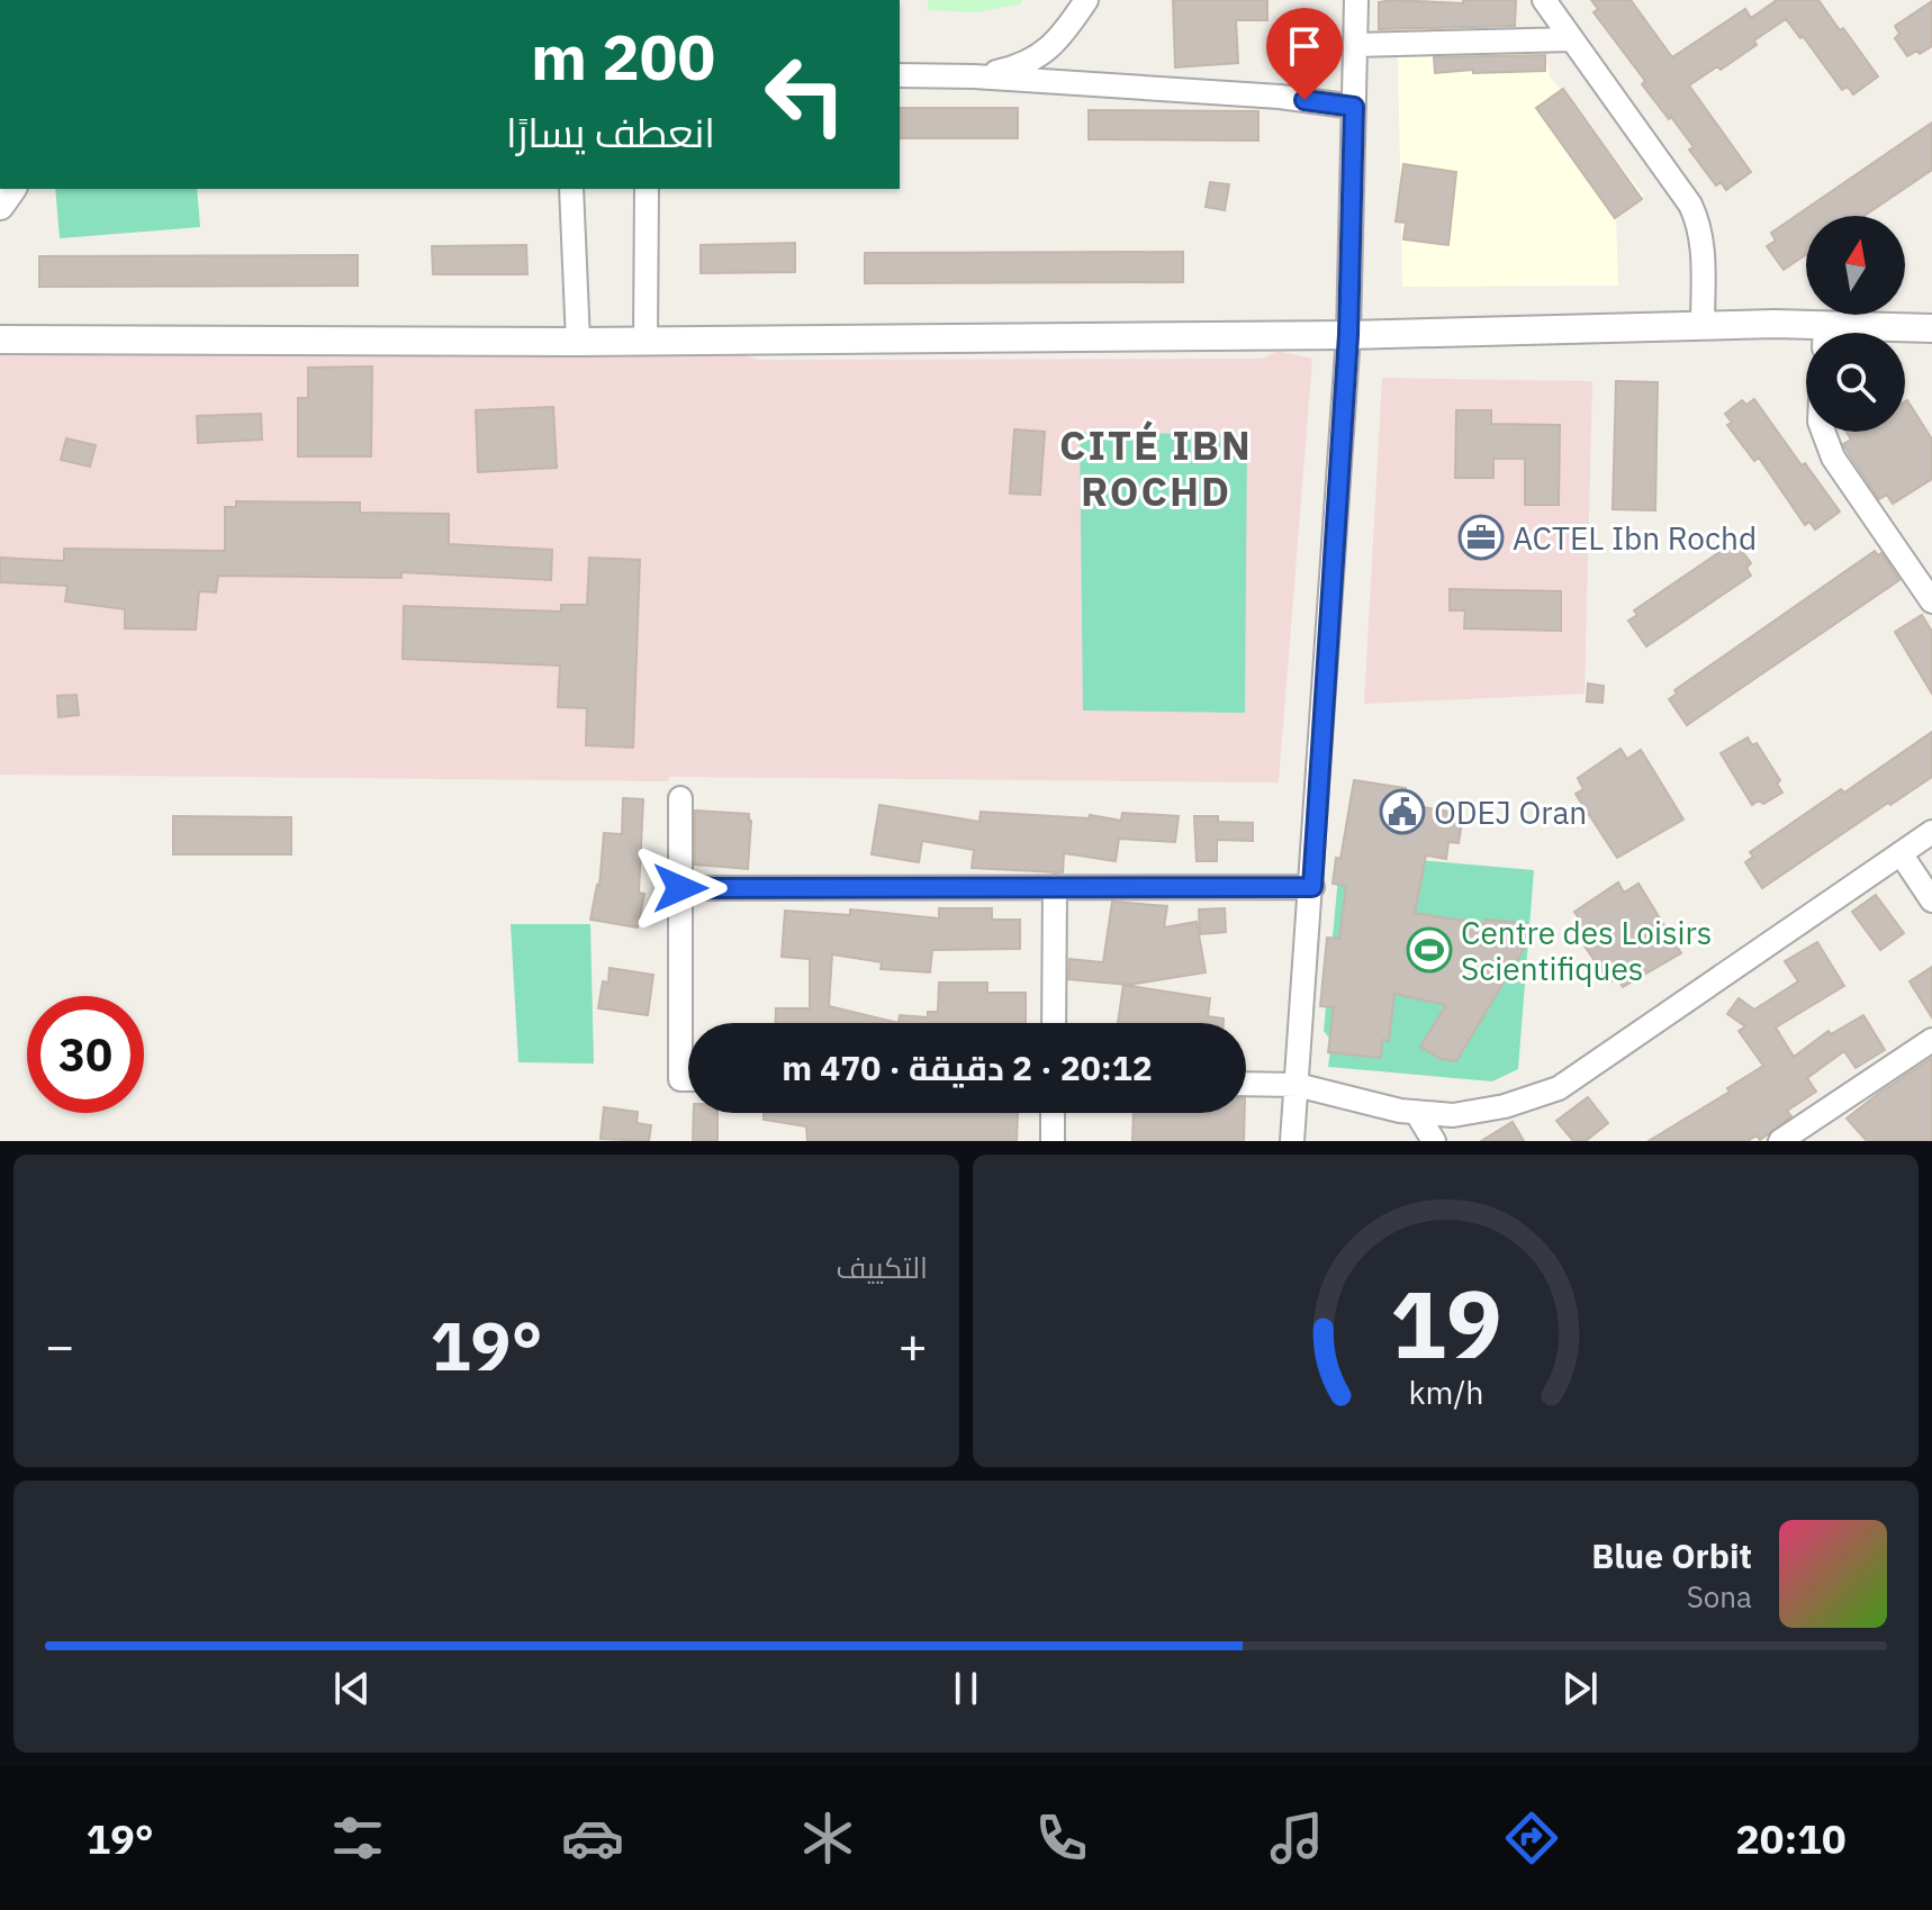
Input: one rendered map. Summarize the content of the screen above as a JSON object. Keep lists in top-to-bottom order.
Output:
{
  "districts": ["CITÉ IBN ROCHD"],
  "places": {
    "office": ["ACTEL Ibn Rochd"],
    "public building": ["ODEJ Oran"],
    "sports": ["Centre des Loisirs Scientifiques"]
  },
  "north": "top",
  "page": {
    "turn": ["200 m", "انعطف يسارًا"],
    "limit": "30",
    "trip": "20:12 · 2 دقيقة · 470 m",
    "tile": "التكييف",
    "heat": ["−", "19°", "+"],
    "song": ["Blue Orbit", "Sona"],
    "tabs": ["20:10", "19°"],
    "gauge": ["19", "km/h"]
  }
}
